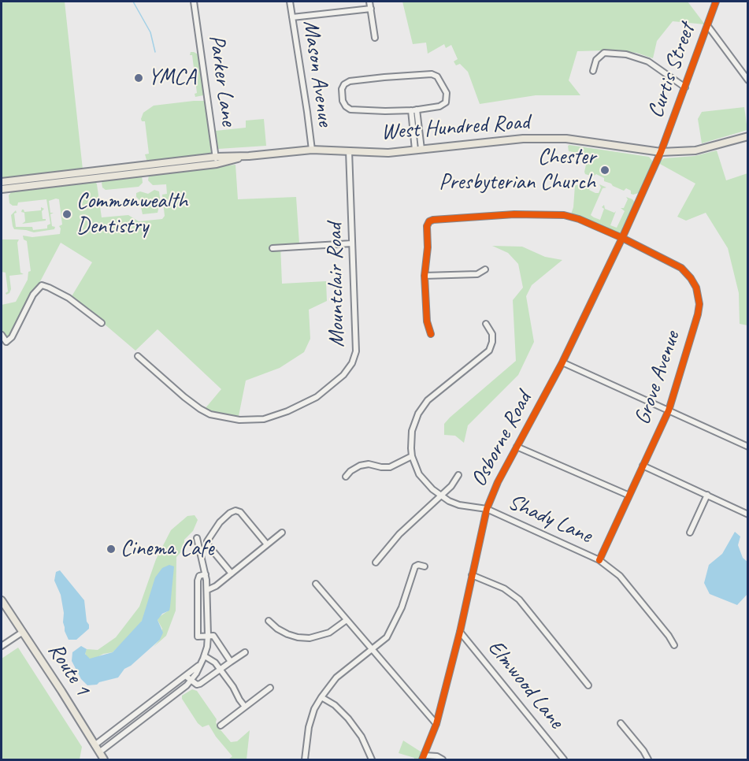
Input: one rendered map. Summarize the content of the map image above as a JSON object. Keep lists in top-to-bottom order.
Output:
{
  "streets": {
    "main road": ["West Hundred Road", "Route 1"],
    "street": [
      "Curtis Street",
      "Mason Avenue",
      "Parker Lane",
      "Mountclair Road",
      "Grove Avenue",
      "Osborne Road",
      "Shady Lane",
      "Elmwood Lane"
    ]
  },
  "crossings": [
    ["Curtis Street", "West Hundred Road"],
    ["Curtis Street", "Osborne Road"],
    ["Mason Avenue", "West Hundred Road"],
    ["Parker Lane", "West Hundred Road"],
    ["West Hundred Road", "Mountclair Road"],
    ["West Hundred Road", "Osborne Road"],
    ["Grove Avenue", "Osborne Road"],
    ["Grove Avenue", "Shady Lane"],
    ["Osborne Road", "Shady Lane"],
    ["Osborne Road", "Elmwood Lane"]
  ],
  "places": [
    "YMCA",
    "Chester Presbyterian Church",
    "Commonwealth Dentistry",
    "Cinema Cafe"
  ]
}
